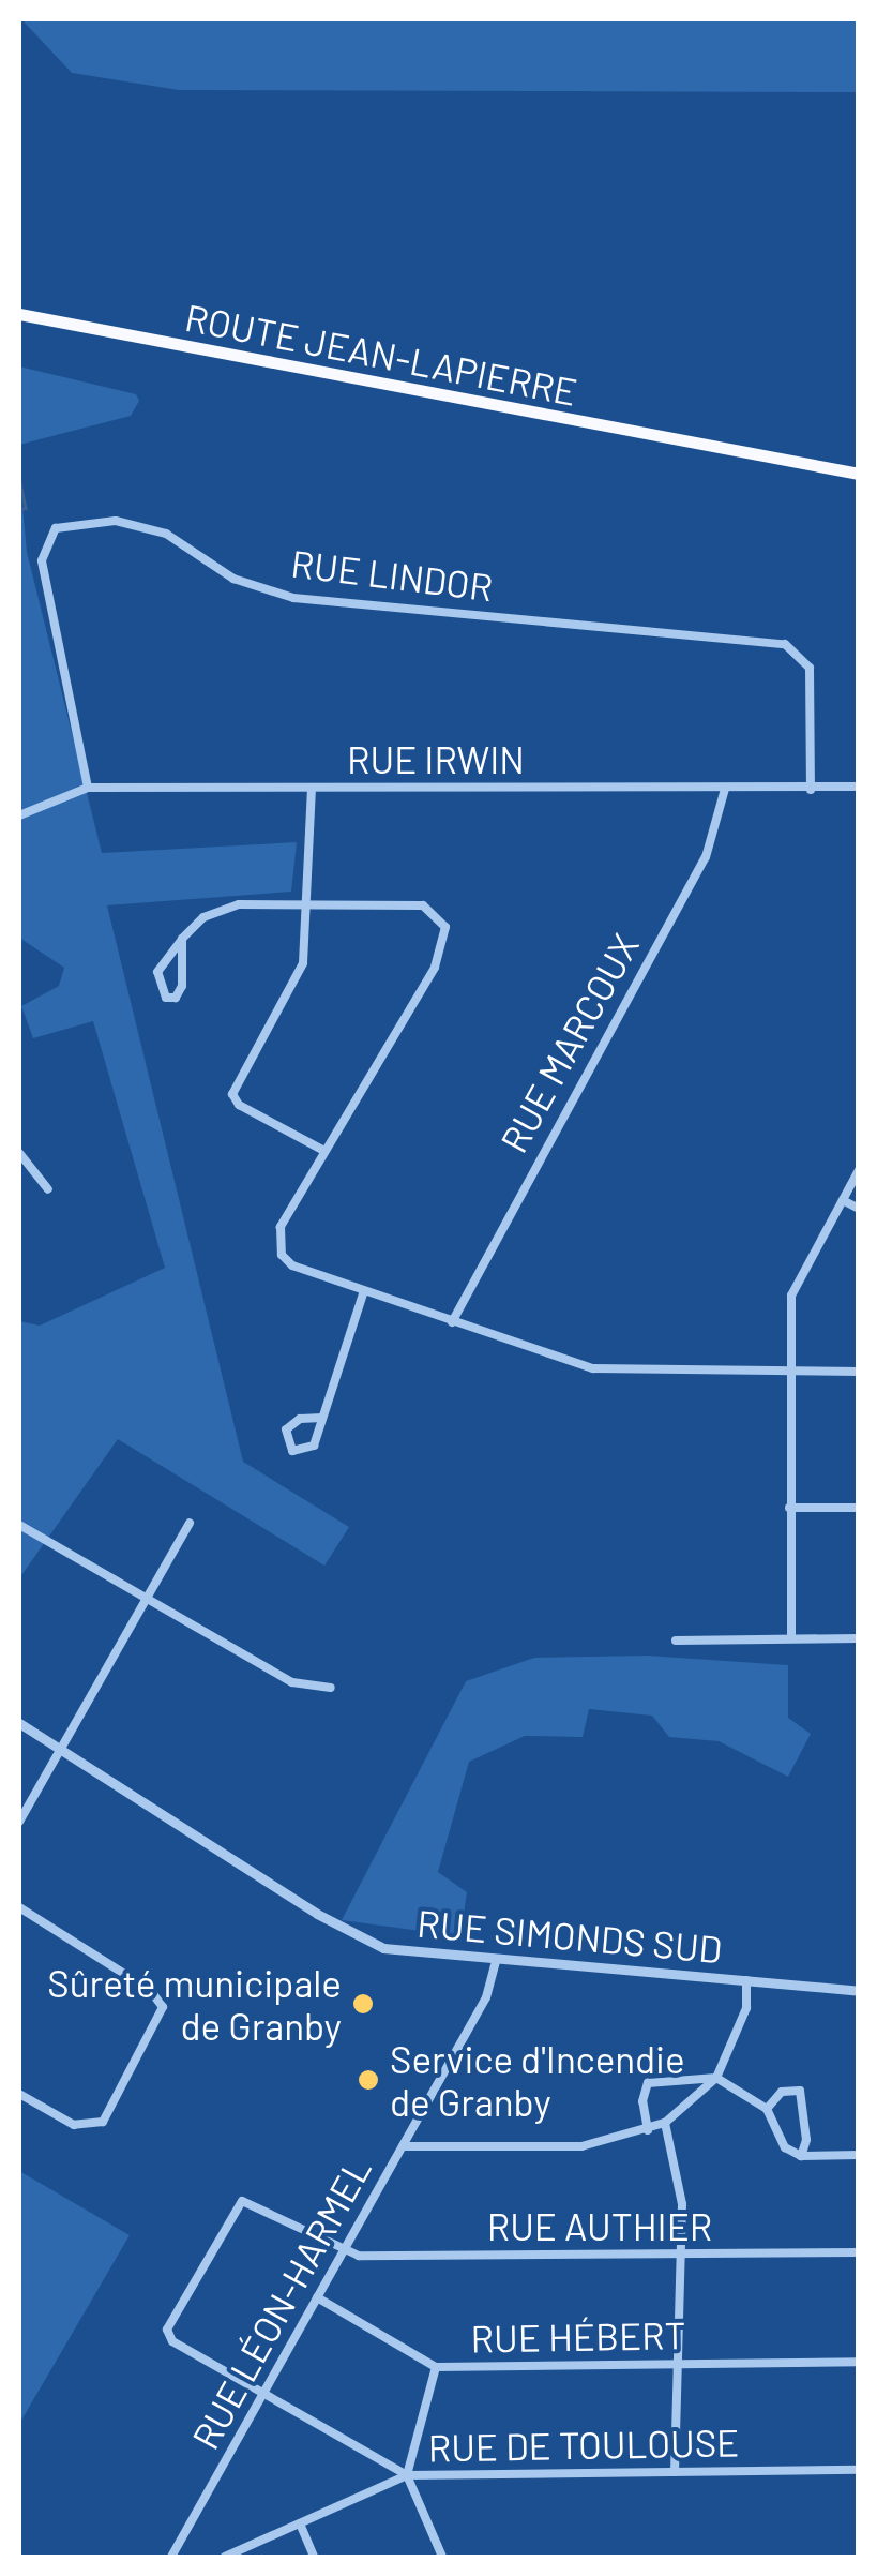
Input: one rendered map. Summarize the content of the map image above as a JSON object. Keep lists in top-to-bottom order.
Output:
{
  "streets": {
    "highway": ["ROUTE JEAN-LAPIERRE"],
    "street": [
      "RUE LINDOR",
      "RUE IRWIN",
      "RUE MARCOUX",
      "RUE SIMONDS SUD",
      "RUE AUTHIER",
      "RUE LÉON-HARMEL",
      "RUE HÉBERT",
      "RUE DE TOULOUSE"
    ]
  },
  "crossings": [
    ["RUE LINDOR", "RUE IRWIN"],
    ["RUE IRWIN", "RUE MARCOUX"],
    ["RUE SIMONDS SUD", "RUE LÉON-HARMEL"],
    ["RUE AUTHIER", "RUE LÉON-HARMEL"],
    ["RUE AUTHIER", "RUE DE TOULOUSE"],
    ["RUE LÉON-HARMEL", "RUE HÉBERT"],
    ["RUE LÉON-HARMEL", "RUE DE TOULOUSE"]
  ],
  "places": ["Sûreté municipale de Granby", "Service d'Incendie de Granby"]
}
